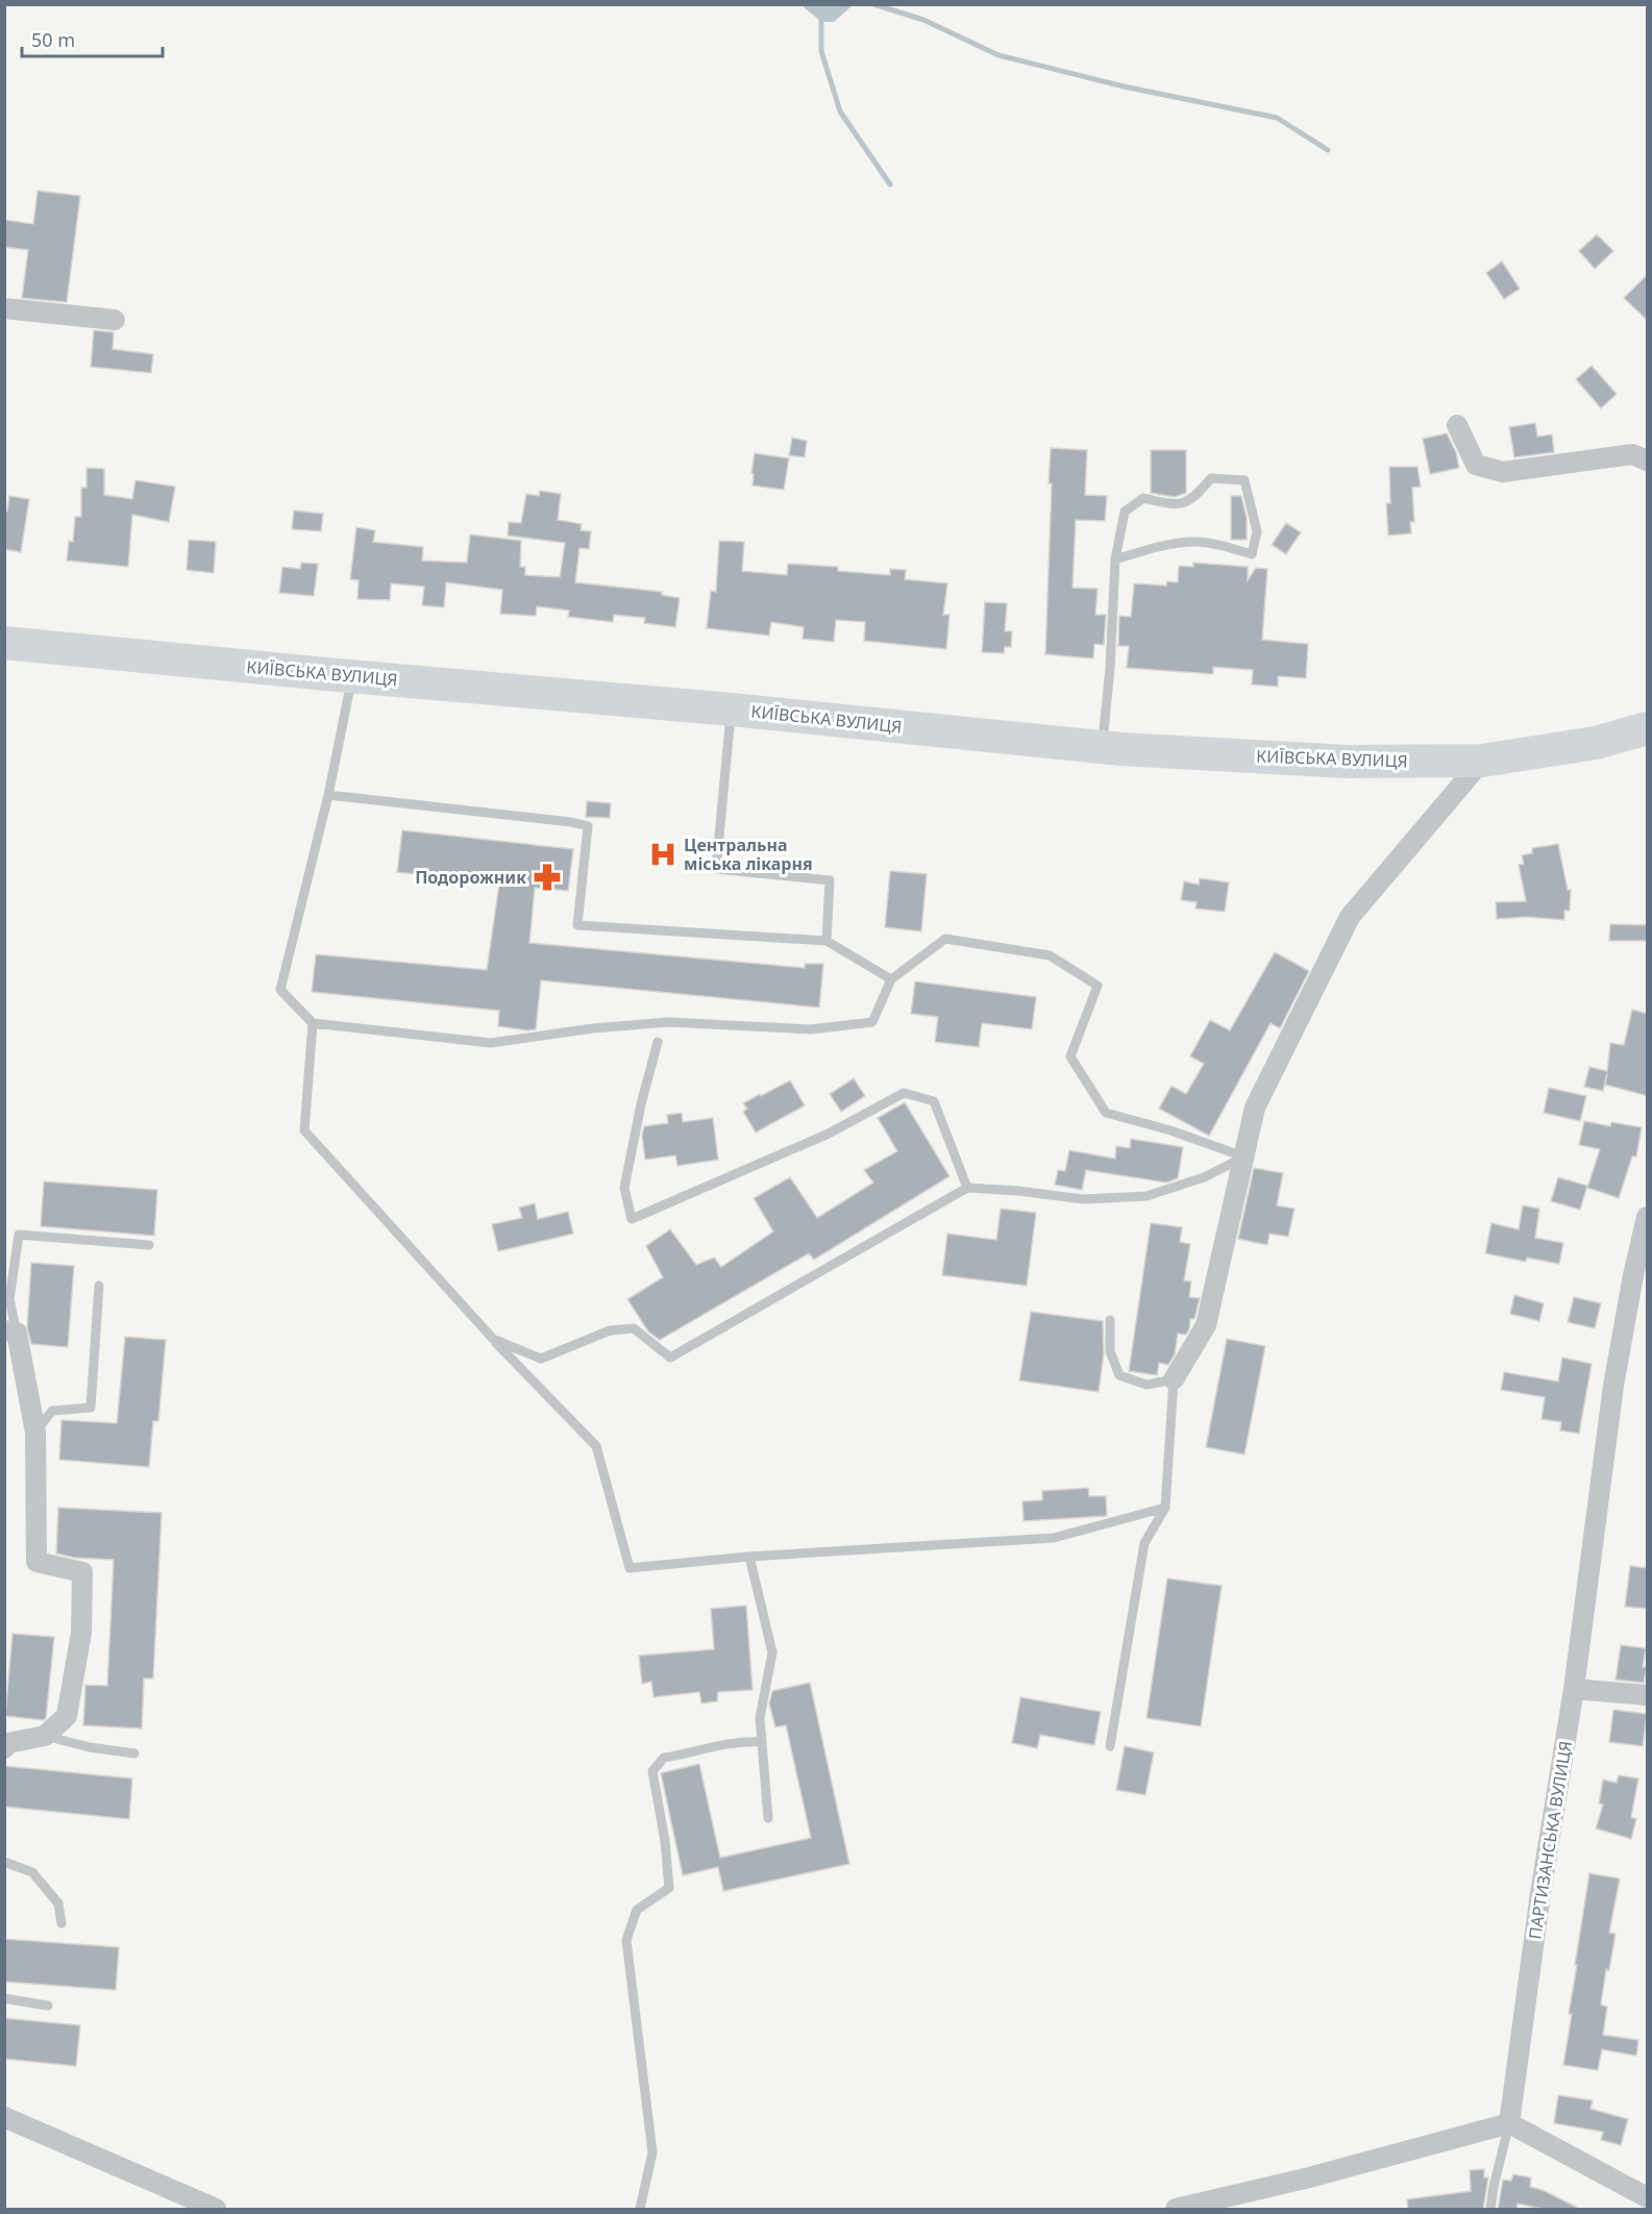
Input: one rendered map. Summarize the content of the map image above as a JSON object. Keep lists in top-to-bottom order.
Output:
{
  "streets": {
    "main road": ["КИЇВСЬКА ВУЛИЦЯ"],
    "street": ["ПАРТИЗАНСЬКА ВУЛИЦЯ"]
  },
  "places": {
    "hospital": ["Центральна міська лікарня"],
    "pharmacy": ["Подорожник"]
  },
  "scale_bar": "50 m"
}
